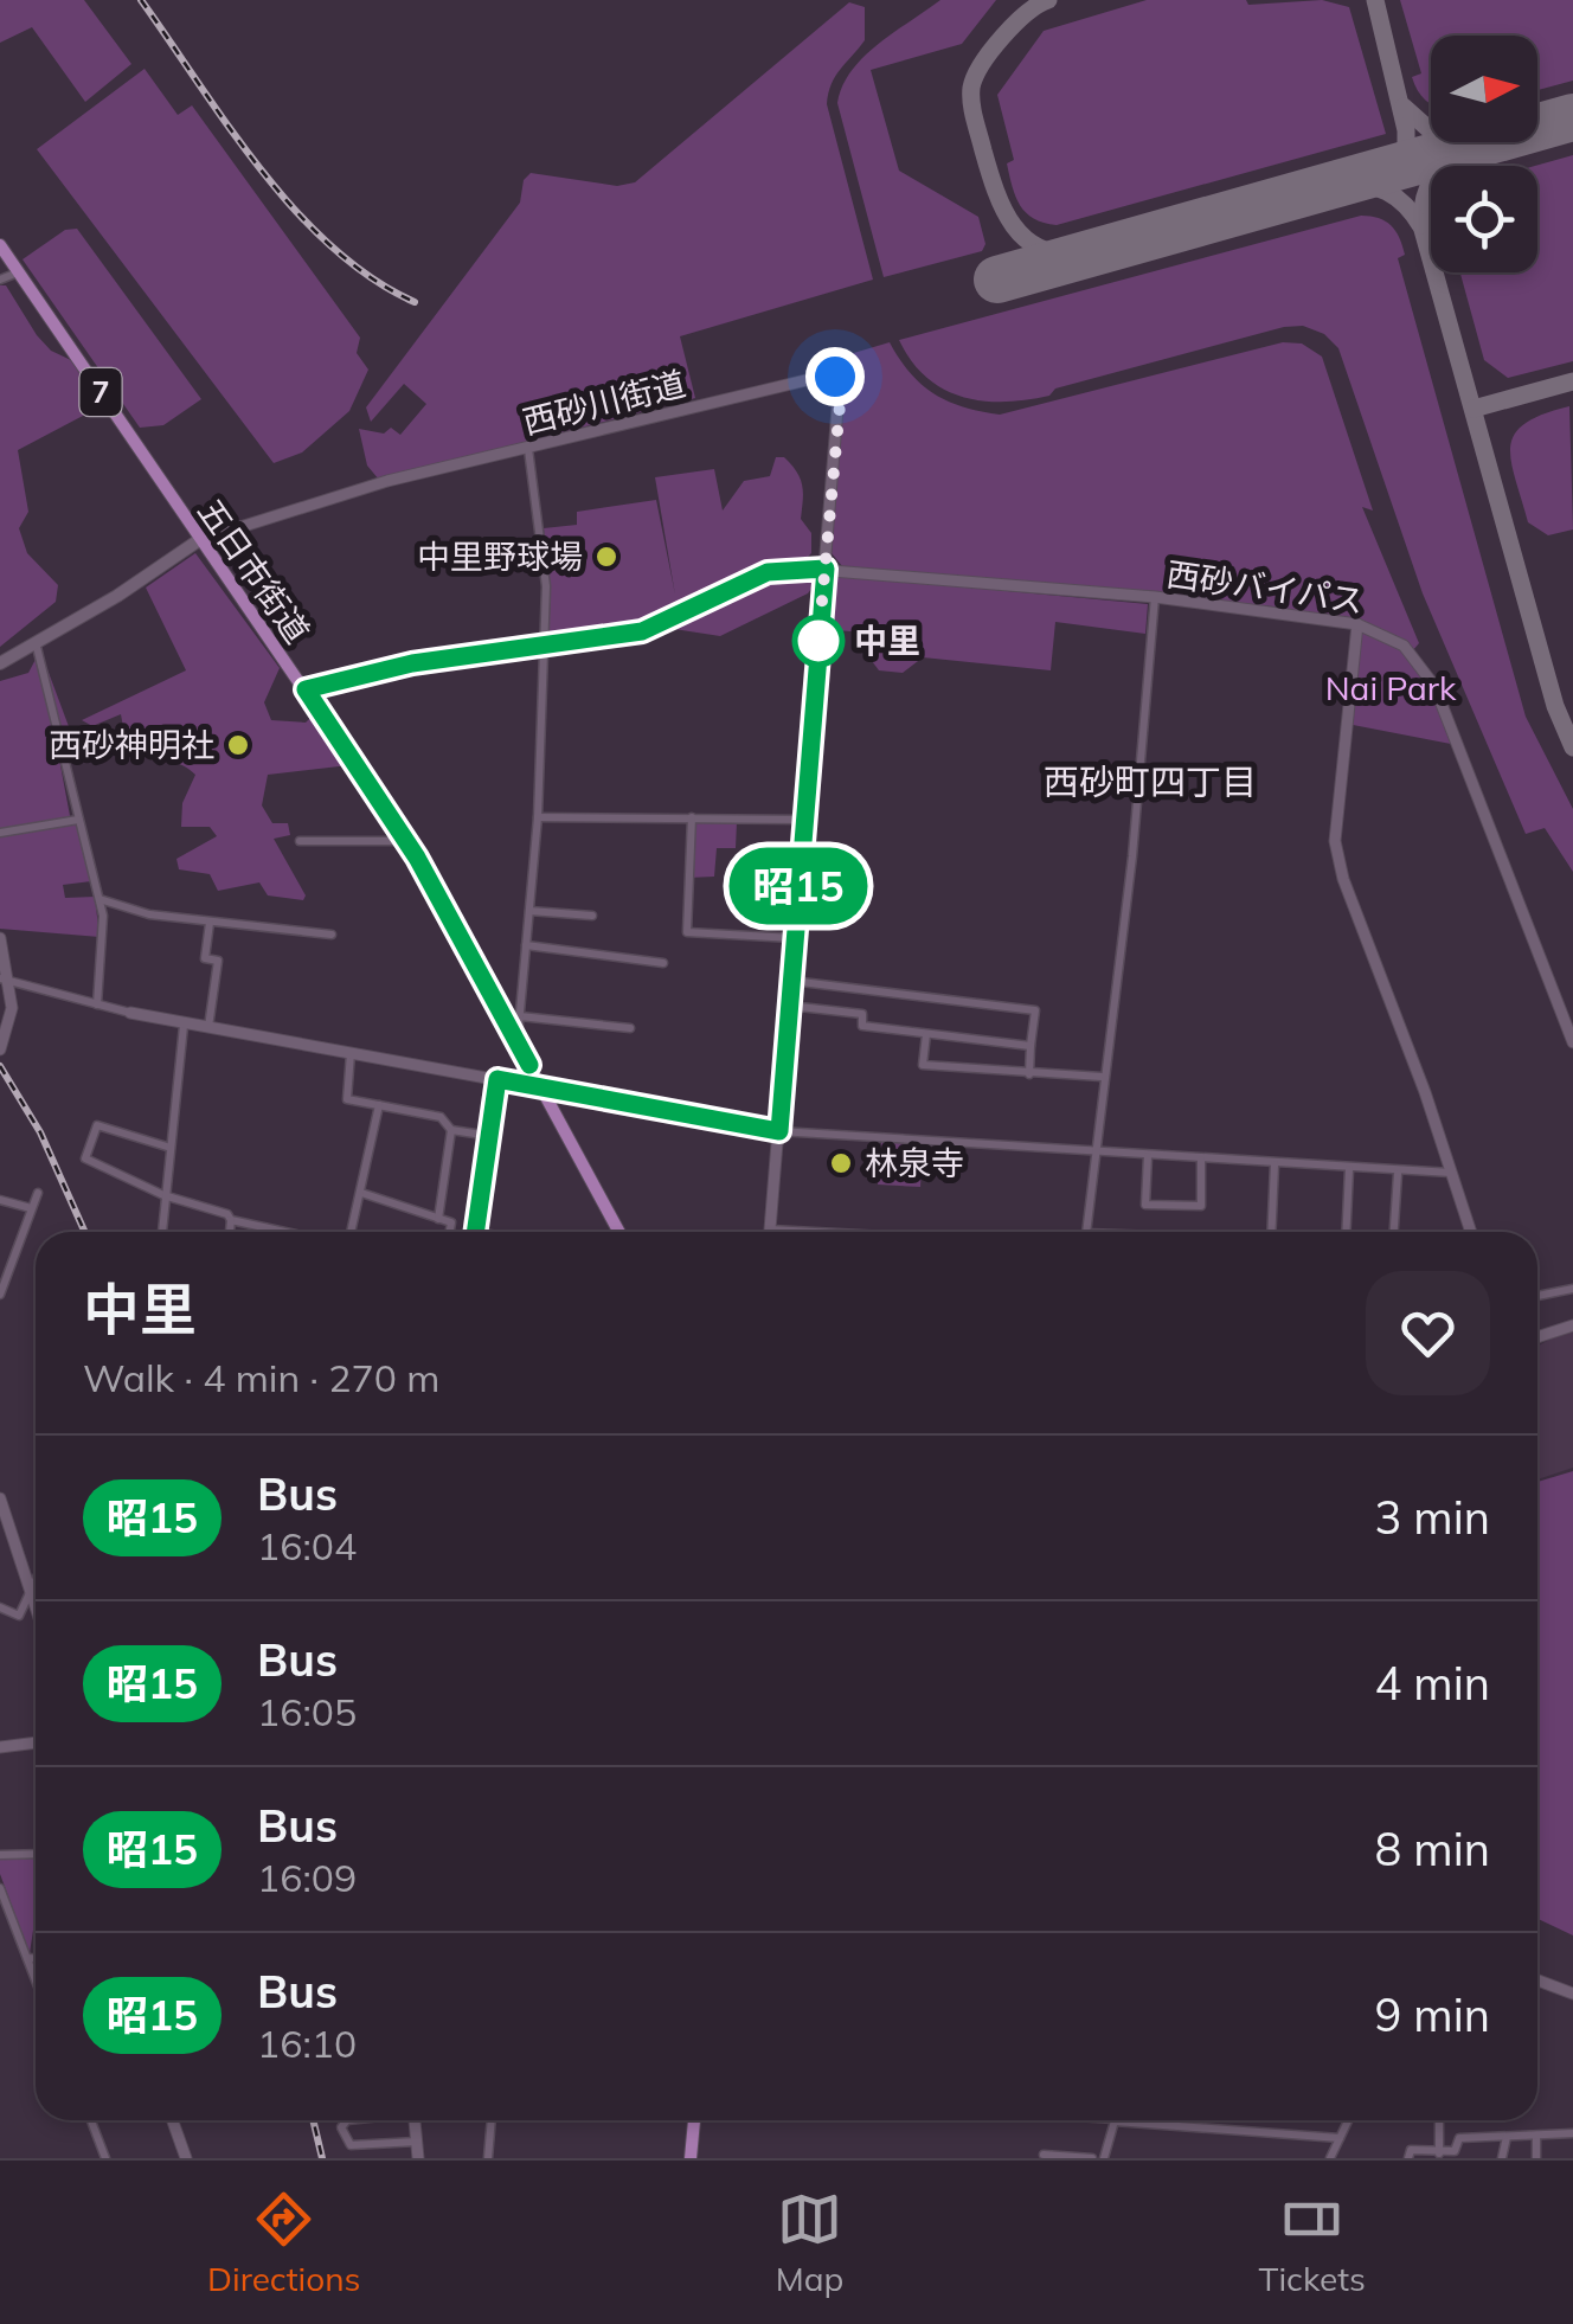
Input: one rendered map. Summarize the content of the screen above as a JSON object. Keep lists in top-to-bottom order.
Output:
{
  "streets": {
    "main road": ["7", "五日市街道"],
    "street": ["西砂川街道", "西砂バイパス"]
  },
  "crossings": [
    ["西砂川街道", "五日市街道"],
    ["西砂川街道", "西砂バイパス"],
    ["五日市街道", "西砂バイパス"]
  ],
  "districts": ["西砂町四丁目"],
  "parks": ["Nai Park"],
  "places": [
    "中里野球場",
    "中里",
    "西砂神明社",
    "林泉寺"
  ],
  "lines": ["bus line 昭15"],
  "north": "right",
  "page": {
    "on_map": "昭15",
    "heading": ["中里", "Walk · 4 min · 270 m"],
    "list": [
      {
        "mark": "昭15",
        "name": "Bus",
        "note": "16:04",
        "value": "3 min"
      },
      {
        "mark": "昭15",
        "name": "Bus",
        "note": "16:05",
        "value": "4 min"
      },
      {
        "mark": "昭15",
        "name": "Bus",
        "note": "16:09",
        "value": "8 min"
      },
      {
        "mark": "昭15",
        "name": "Bus",
        "note": "16:10",
        "value": "9 min"
      }
    ],
    "tabs": ["Directions", "Map", "Tickets"]
  }
}
